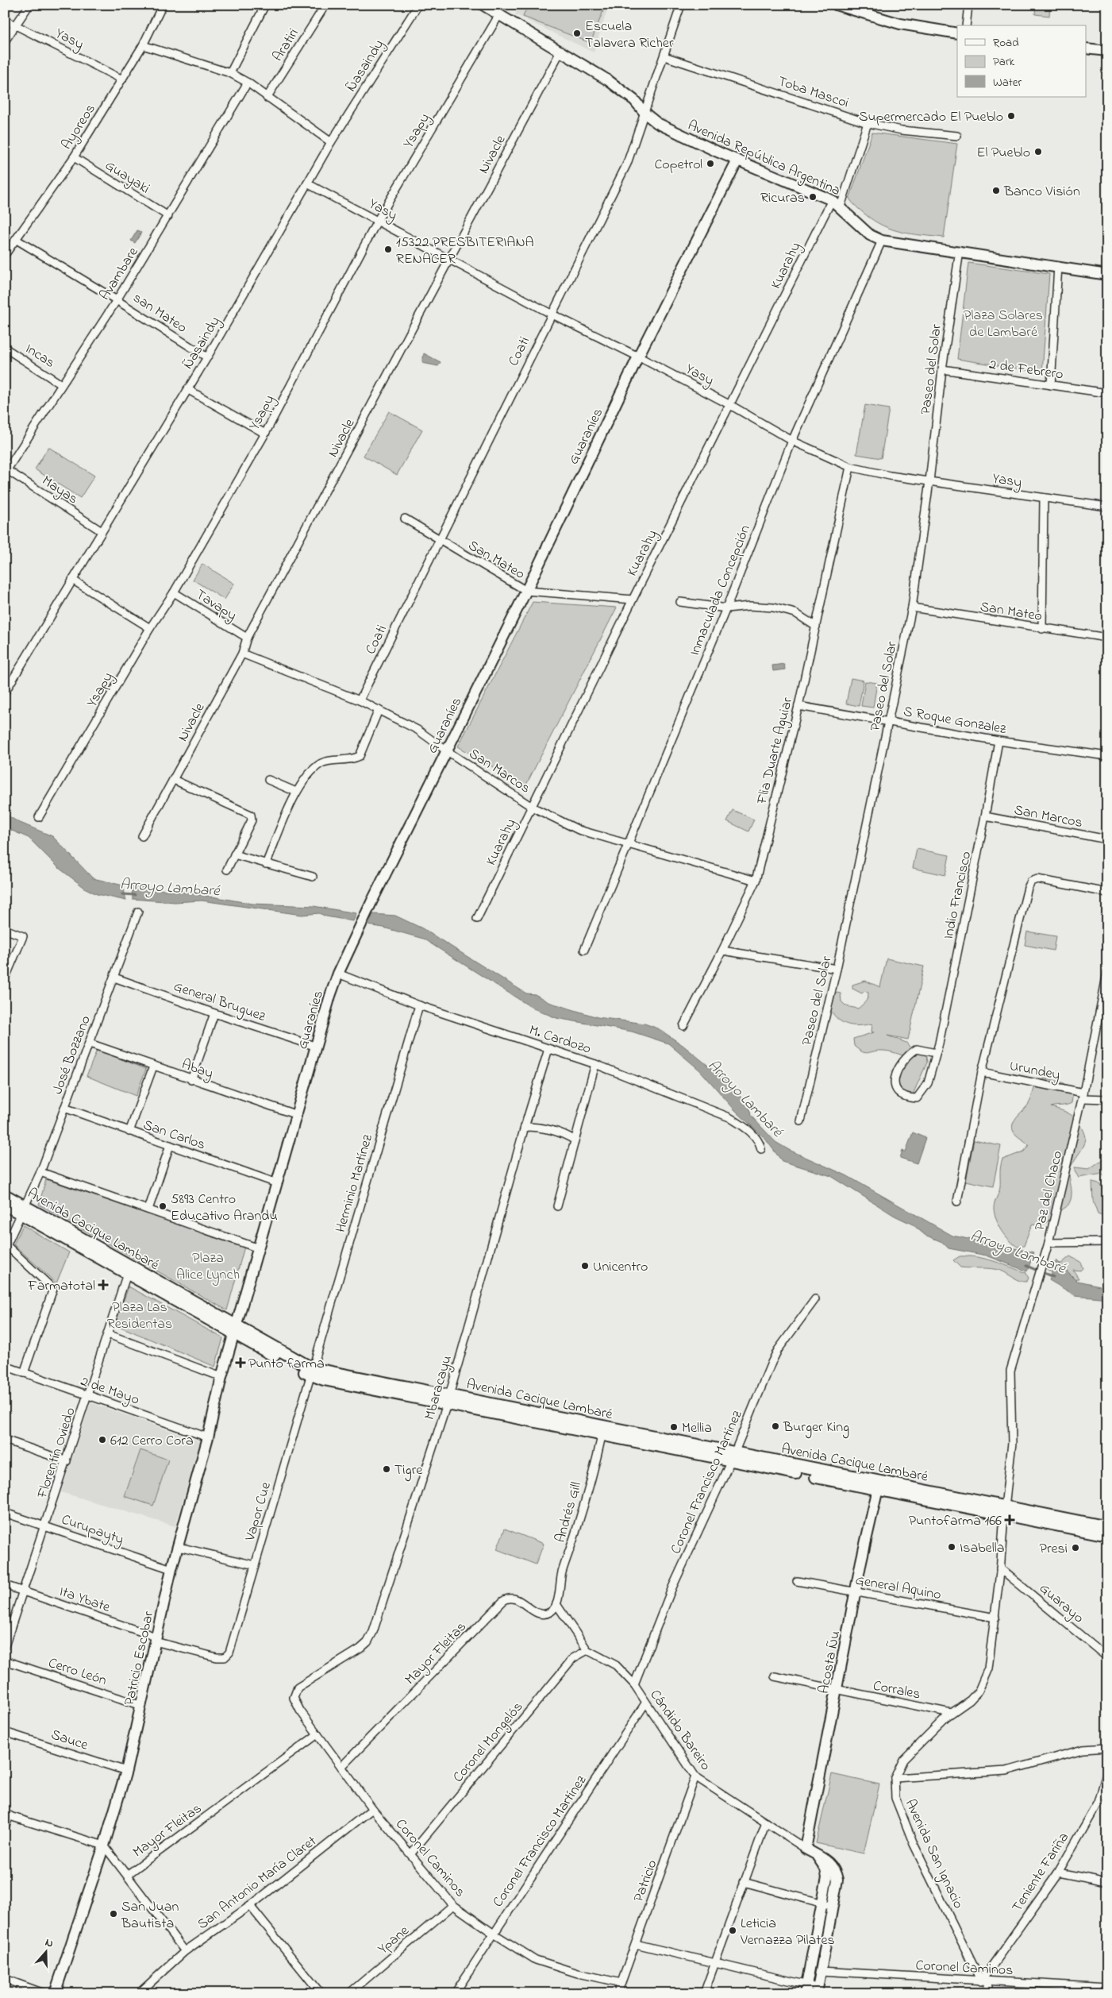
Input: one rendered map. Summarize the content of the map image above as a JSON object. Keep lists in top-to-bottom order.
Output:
{
  "streets": {
    "main road": ["Avenida Cacique Lambaré"],
    "street": [
      "Yasy",
      "Aratiri",
      "Ñasaindy",
      "Toba Mascoi",
      "Ayoreos",
      "Ysapy",
      "Nivacle",
      "Avenida República Argentina",
      "Guayaki",
      "Kuarahy",
      "Avambare",
      "san Mateo",
      "Coati",
      "Incas",
      "2 de Febrero",
      "Paseo del Solar",
      "Guaraníes",
      "Mayas",
      "San Mateo",
      "Inmaculada Concepción",
      "Tavapy",
      "S Roque Gonzalez",
      "Flia Duarte Aguiar",
      "San Marcos",
      "Indio Francisco",
      "General Bruguez",
      "M. Cardozo",
      "José Bozzano",
      "Abay",
      "Urundey",
      "San Carlos",
      "Herminio Martínez",
      "Paz del Chaco",
      "Mbaracayu",
      "2 de Mayo",
      "Florentín Oviedo",
      "Coronel Francisco Martínez",
      "Vapor Cue",
      "Andrés Gill",
      "Curupayty",
      "General Aquino",
      "Ita Ybate",
      "Guarayo",
      "Mayor Fleitas",
      "Patricio Escobar",
      "Acosta Ñu",
      "Cerro León",
      "Corrales",
      "Cándido Bareiro",
      "Sauce",
      "Coronel Mongelós",
      "Avenida San Ignacio",
      "Coronel Caminos",
      "Teniente Fariña",
      "Patricio",
      "San Antonio María Claret",
      "Ypane"
    ]
  },
  "crossings": [
    ["Yasy", "Ñasaindy"],
    ["Yasy", "Ayoreos"],
    ["Yasy", "Ysapy"],
    ["Yasy", "Nivacle"],
    ["Yasy", "Kuarahy"],
    ["Yasy", "Coati"],
    ["Yasy", "Paseo del Solar"],
    ["Yasy", "Guaraníes"],
    ["Yasy", "Inmaculada Concepción"],
    ["Yasy", "Flia Duarte Aguiar"],
    ["Ñasaindy", "san Mateo"],
    ["Ñasaindy", "Mayas"],
    ["Toba Mascoi", "Coati"],
    ["Ayoreos", "Guayaki"],
    ["Ayoreos", "san Mateo"],
    ["Ysapy", "Avenida República Argentina"],
    ["Ysapy", "Tavapy"],
    ["Nivacle", "Avenida República Argentina"],
    ["Nivacle", "Tavapy"],
    ["Nivacle", "San Marcos"],
    ["Avenida República Argentina", "Kuarahy"],
    ["Avenida República Argentina", "Coati"],
    ["Avenida República Argentina", "Paseo del Solar"],
    ["Avenida República Argentina", "Guaraníes"],
    ["Avenida República Argentina", "Inmaculada Concepción"],
    ["Guayaki", "Avambare"],
    ["Kuarahy", "San Mateo"],
    ["Kuarahy", "San Marcos"],
    ["Avambare", "san Mateo"],
    ["Avambare", "Incas"],
    ["Avambare", "Mayas"],
    ["Coati", "San Mateo"],
    ["Coati", "San Marcos"],
    ["2 de Febrero", "Paseo del Solar"],
    ["Paseo del Solar", "San Mateo"],
    ["Paseo del Solar", "S Roque Gonzalez"],
    ["Guaraníes", "San Mateo"],
    ["Guaraníes", "San Marcos"],
    ["Guaraníes", "General Bruguez"],
    ["Guaraníes", "M. Cardozo"],
    ["Guaraníes", "Abay"],
    ["Guaraníes", "San Carlos"],
    ["Guaraníes", "Avenida Cacique Lambaré"],
    ["Guaraníes", "Patricio Escobar"],
    ["Inmaculada Concepción", "San Marcos"],
    ["S Roque Gonzalez", "Flia Duarte Aguiar"],
    ["S Roque Gonzalez", "Indio Francisco"],
    ["Flia Duarte Aguiar", "San Marcos"],
    ["San Marcos", "Indio Francisco"],
    ["General Bruguez", "José Bozzano"],
    ["M. Cardozo", "Herminio Martínez"],
    ["M. Cardozo", "Mbaracayu"],
    ["José Bozzano", "Abay"],
    ["José Bozzano", "San Carlos"],
    ["José Bozzano", "Avenida Cacique Lambaré"],
    ["Urundey", "Paz del Chaco"],
    ["Herminio Martínez", "Avenida Cacique Lambaré"],
    ["Herminio Martínez", "Vapor Cue"],
    ["Paz del Chaco", "Avenida Cacique Lambaré"],
    ["Avenida Cacique Lambaré", "Mbaracayu"],
    ["Avenida Cacique Lambaré", "Florentín Oviedo"],
    ["Avenida Cacique Lambaré", "Coronel Francisco Martínez"],
    ["Avenida Cacique Lambaré", "Vapor Cue"],
    ["Avenida Cacique Lambaré", "Andrés Gill"],
    ["Avenida Cacique Lambaré", "Patricio Escobar"],
    ["Avenida Cacique Lambaré", "Acosta Ñu"],
    ["Mbaracayu", "Coronel Caminos"],
    ["2 de Mayo", "Florentín Oviedo"],
    ["2 de Mayo", "Patricio Escobar"],
    ["Florentín Oviedo", "Curupayty"],
    ["Florentín Oviedo", "Ita Ybate"],
    ["Coronel Francisco Martínez", "Cándido Bareiro"],
    ["Coronel Francisco Martínez", "Coronel Caminos"],
    ["Vapor Cue", "Ita Ybate"],
    ["Andrés Gill", "Mayor Fleitas"],
    ["Andrés Gill", "Cándido Bareiro"],
    ["Curupayty", "Patricio Escobar"],
    ["General Aquino", "Acosta Ñu"],
    ["Ita Ybate", "Patricio Escobar"],
    ["Mayor Fleitas", "Cándido Bareiro"],
    ["Mayor Fleitas", "Coronel Caminos"],
    ["Patricio Escobar", "Cerro León"],
    ["Patricio Escobar", "Sauce"],
    ["Acosta Ñu", "Corrales"],
    ["Acosta Ñu", "Cándido Bareiro"],
    ["Cándido Bareiro", "Coronel Mongelós"],
    ["Cándido Bareiro", "Patricio"],
    ["Coronel Mongelós", "Coronel Caminos"],
    ["Avenida San Ignacio", "Coronel Caminos"],
    ["Avenida San Ignacio", "Teniente Fariña"],
    ["Coronel Caminos", "Teniente Fariña"],
    ["Coronel Caminos", "Patricio"],
    ["Coronel Caminos", "San Antonio María Claret"],
    ["Coronel Caminos", "Ypane"]
  ],
  "water": ["Arroyo Lambaré"],
  "parks": ["Plaza Solares de Lambaré", "Plaza Alice Lynch", "Plaza Las Residentas"],
  "places": {
    "other": [
      "Escuela Talavera Richer",
      "Supermercado El Pueblo",
      "El Pueblo",
      "Copetrol",
      "Banco Visión",
      "Ricuras",
      "15322 PRESBITERIANA RENACER",
      "5893 Centro Educativo Arandu",
      "Unicentro",
      "Burger King",
      "Mellia",
      "612 Cerro Cora",
      "Tigre",
      "Isabella",
      "Presi",
      "San Juan Bautista",
      "Leticia Vernazza Pilates"
    ],
    "health": ["Farmatotal", "Punto farma", "Puntofarma 166"]
  },
  "legend": ["Road", "Park", "Water"],
  "north": "top"
}
